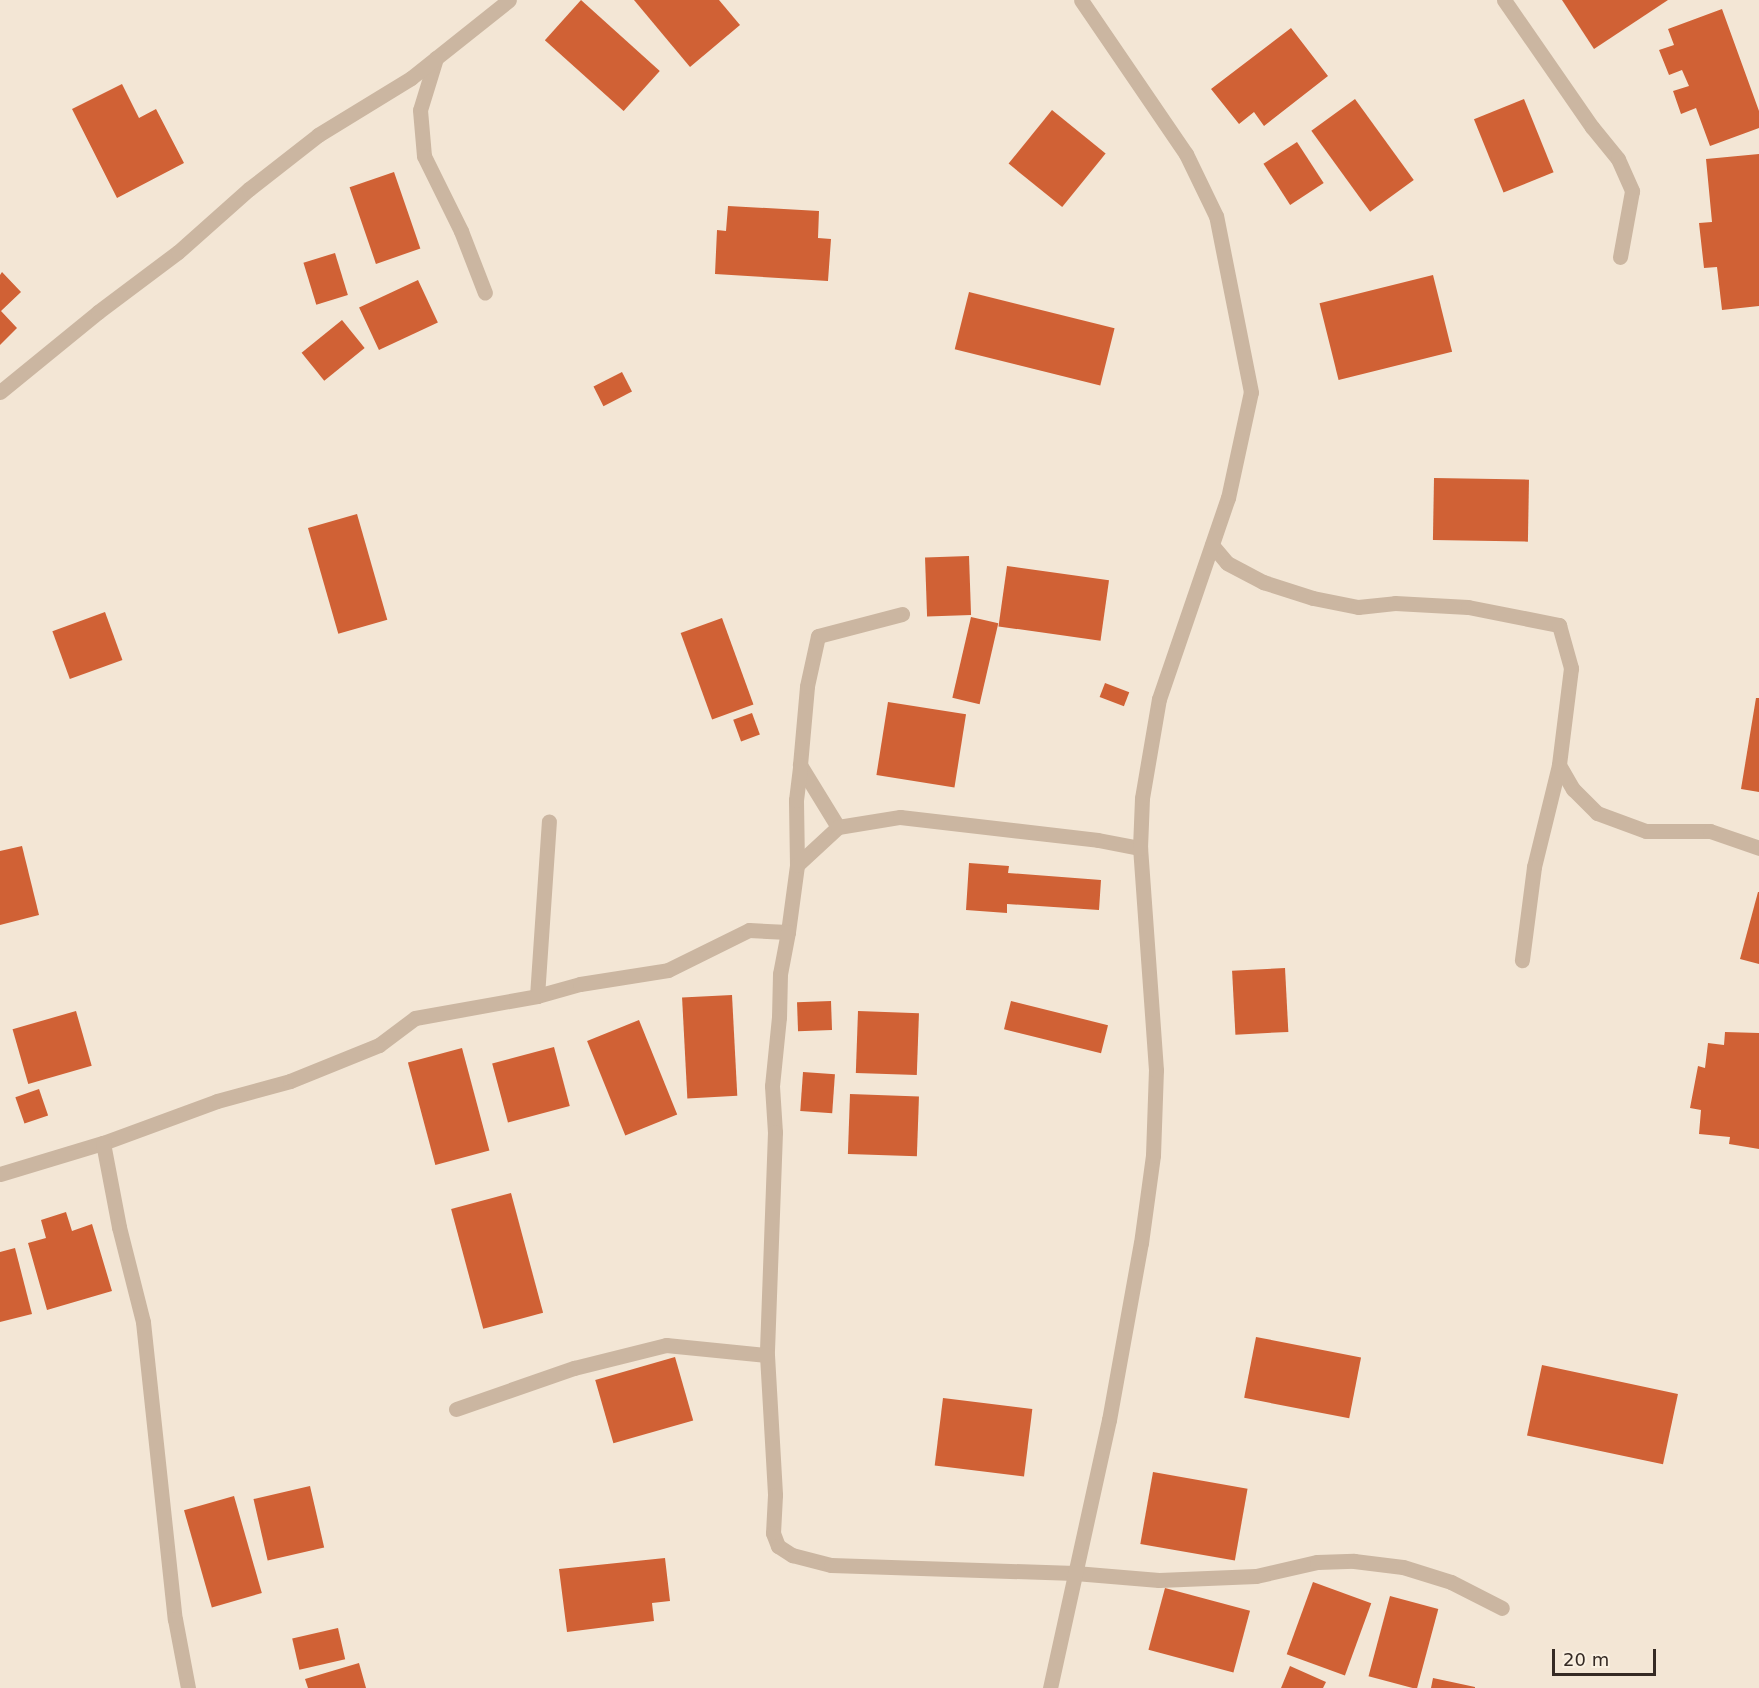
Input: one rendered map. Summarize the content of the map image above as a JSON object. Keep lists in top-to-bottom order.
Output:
{
  "scale_bar": "20 m"
}
